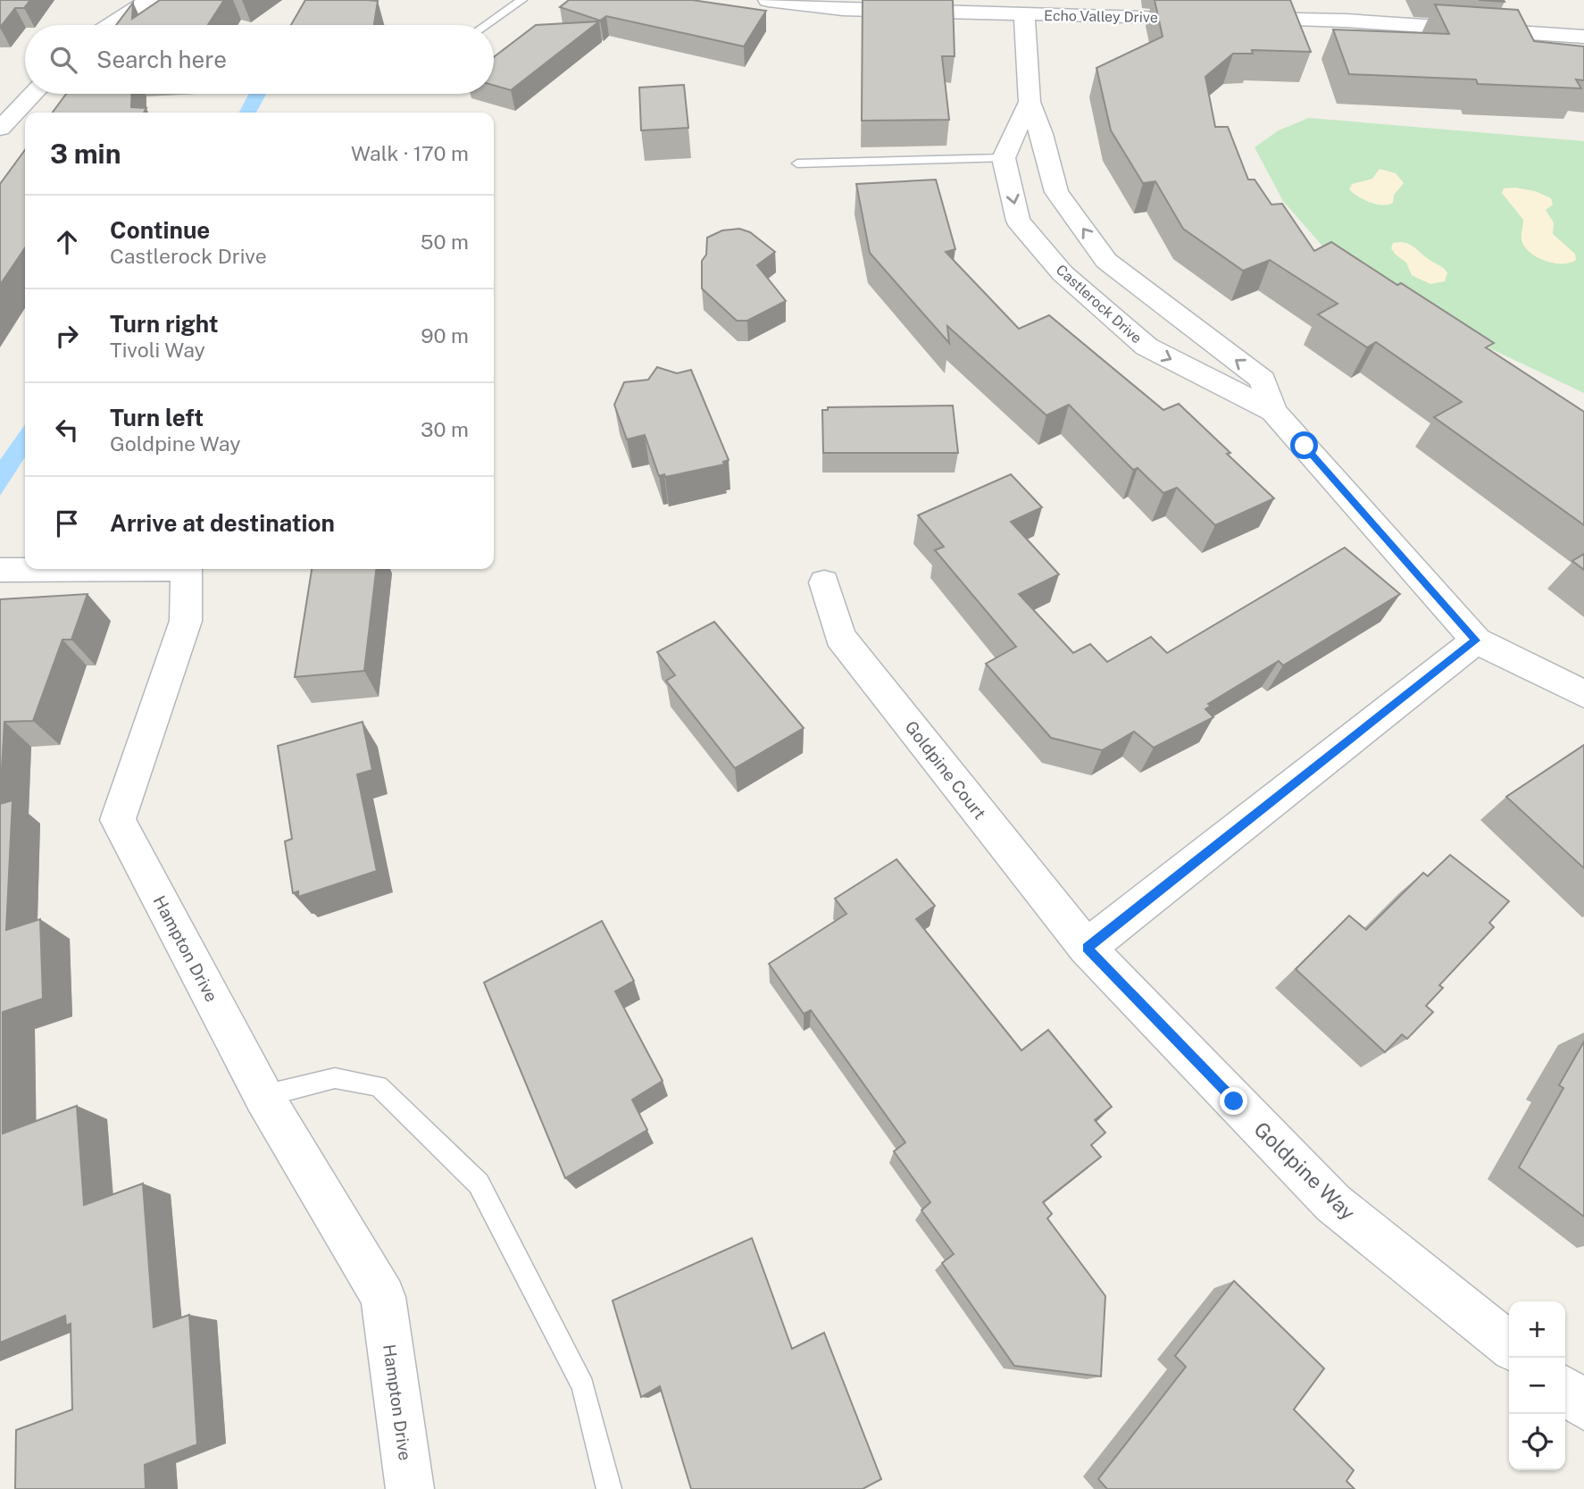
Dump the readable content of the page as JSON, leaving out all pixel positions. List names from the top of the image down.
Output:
{
  "streets": {
    "street": [
      "Echo Valley Drive",
      "Castlerock Drive",
      "Goldpine Court",
      "Hampton Drive",
      "Goldpine Way"
    ]
  },
  "crossings": [
    ["Echo Valley Drive", "Castlerock Drive"],
    ["Goldpine Court", "Goldpine Way"]
  ],
  "page": {
    "search": "Search here",
    "heading": ["3 min", "Walk · 170 m"],
    "list": [
      ["Continue", "Castlerock Drive", "50 m"],
      ["Turn right", "Tivoli Way", "90 m"],
      ["Turn left", "Goldpine Way", "30 m"],
      "Arrive at destination"
    ],
    "map_buttons": ["+", "−"]
  }
}
